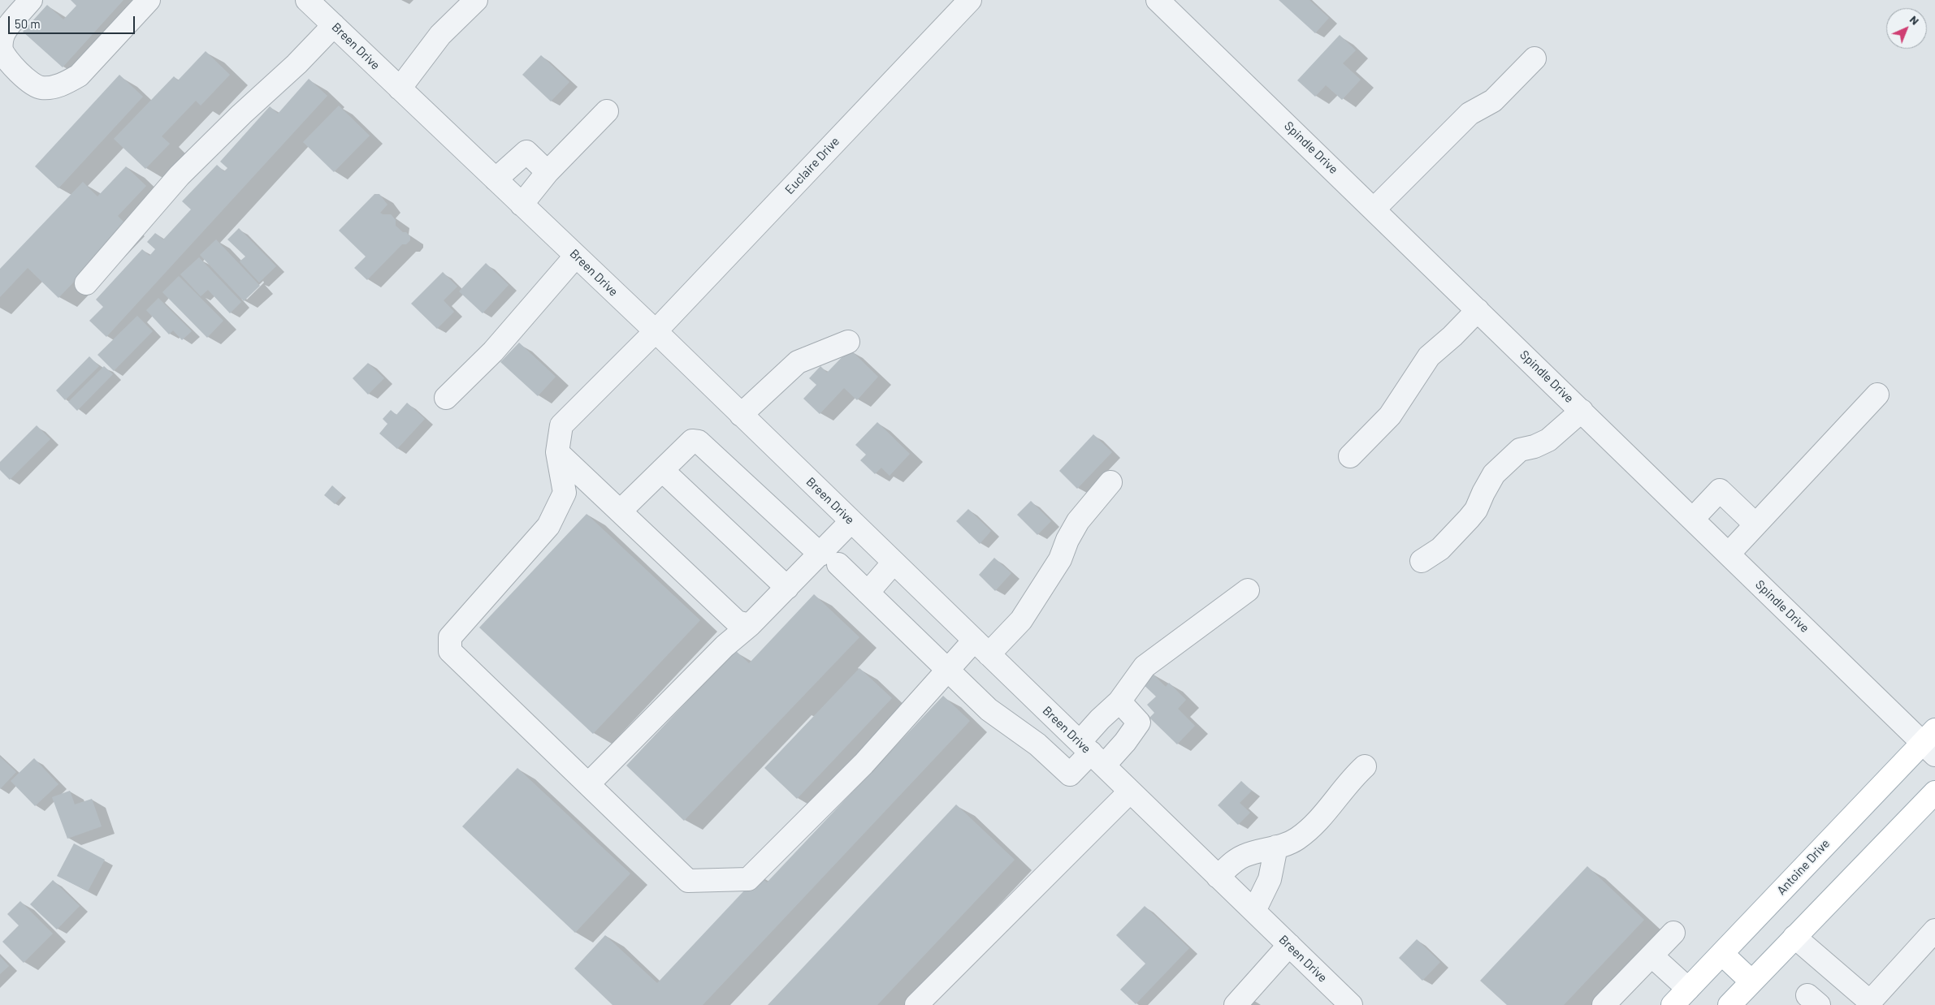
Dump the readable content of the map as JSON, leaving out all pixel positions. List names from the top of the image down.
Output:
{
  "streets": {
    "main road": ["Antoine Drive"],
    "street": ["Breen Drive", "Spindle Drive", "Euclaire Drive"]
  },
  "crossings": [
    ["Breen Drive", "Euclaire Drive"],
    ["Spindle Drive", "Antoine Drive"]
  ],
  "scale_bar": "50 m",
  "north": "top right"
}
